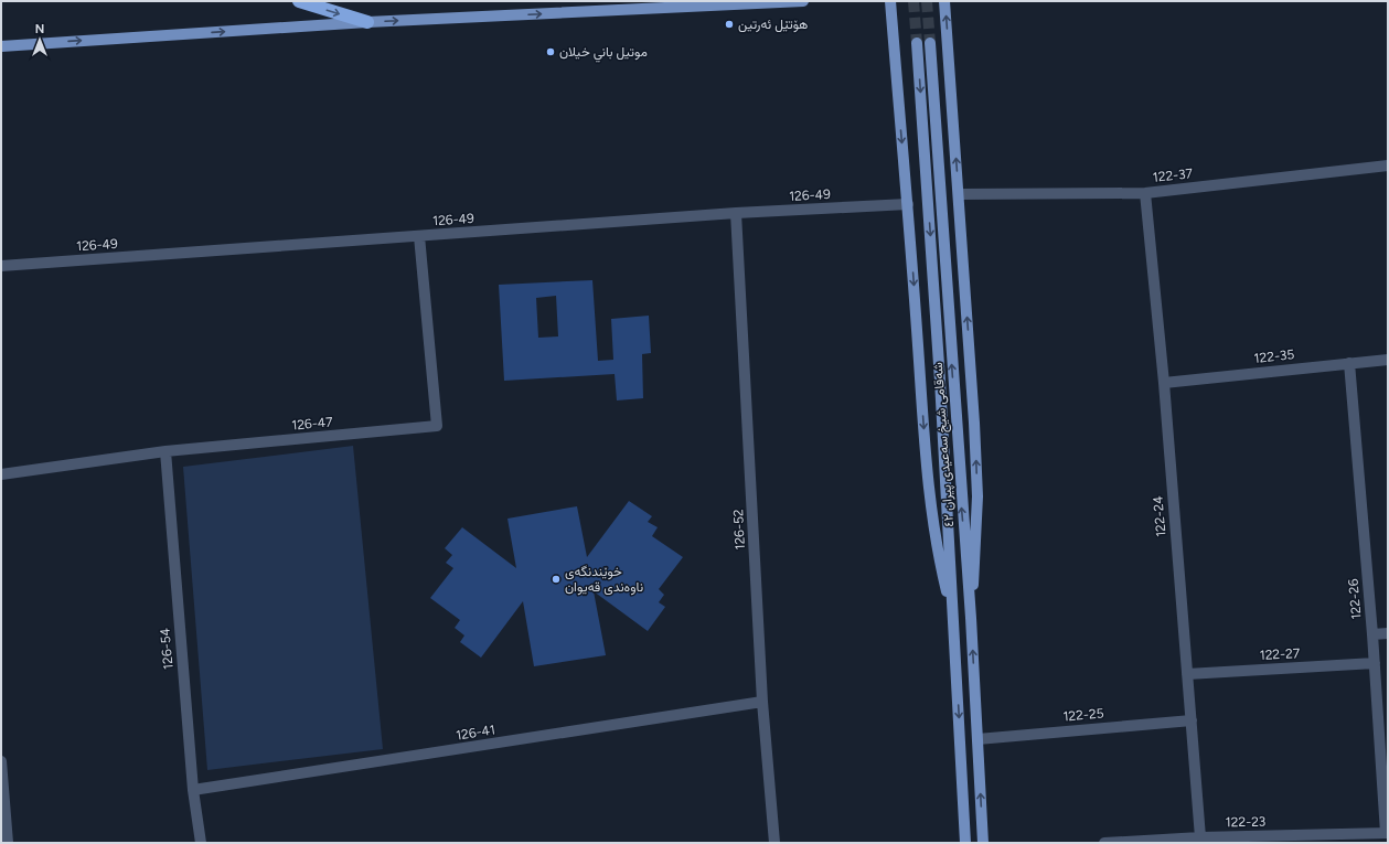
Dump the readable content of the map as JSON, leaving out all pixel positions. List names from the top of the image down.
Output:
{
  "streets": {
    "main road": ["شەقامی شیخ سەعیدی پیران ٤٢"],
    "street": [
      "122-37",
      "126-49",
      "122-35",
      "126-47",
      "122-24",
      "126-52",
      "122-26",
      "126-54",
      "122-27",
      "122-25",
      "126-41",
      "122-23"
    ]
  },
  "crossings": [
    ["122-37", "122-24"],
    ["126-49", "126-47"],
    ["126-49", "126-52"],
    ["122-35", "122-24"],
    ["122-35", "122-26"],
    ["126-47", "126-54"],
    ["شەقامی شیخ سەعیدی پیران ٤٢", "122-25"],
    ["122-24", "122-27"],
    ["122-24", "122-25"],
    ["122-24", "122-23"],
    ["126-52", "126-41"],
    ["122-26", "122-27"],
    ["122-26", "122-23"],
    ["126-54", "126-41"]
  ],
  "places": ["هۆتێل ئەرتین", "موتيل باني خيلان", "خوێندنگەی ناوەندی قەیوان"],
  "north": "top"
}
